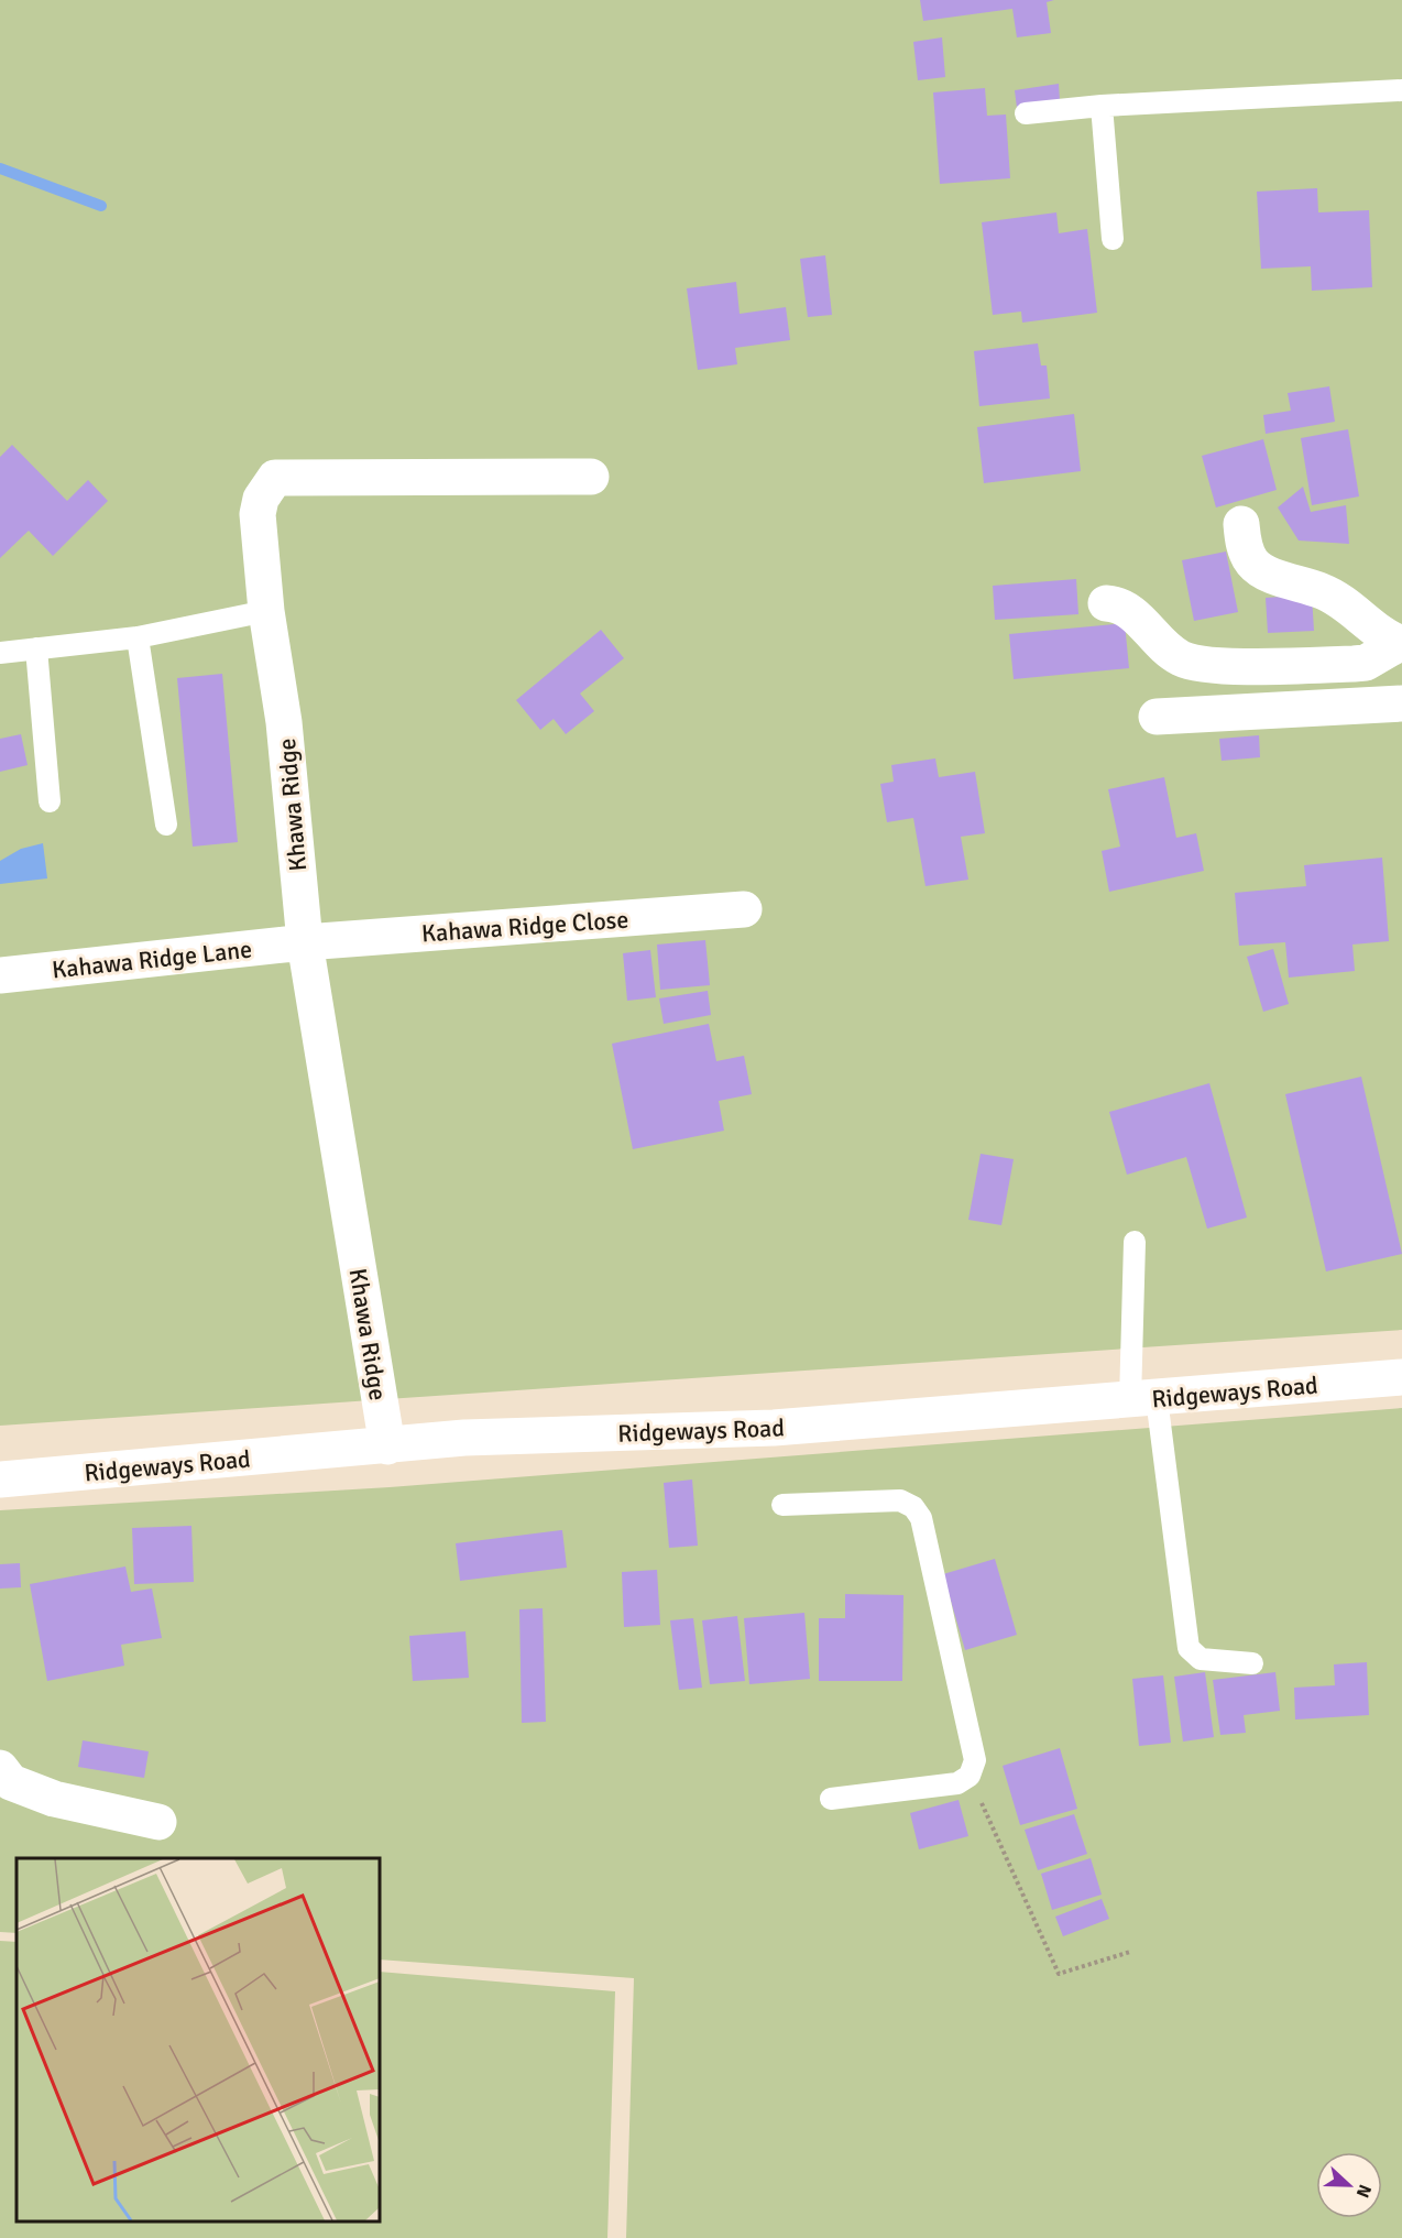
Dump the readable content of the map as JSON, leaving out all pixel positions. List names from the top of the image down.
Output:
{
  "streets": {
    "street": [
      "Khawa Ridge",
      "Kahawa Ridge Close",
      "Kahawa Ridge Lane",
      "Ridgeways Road"
    ]
  },
  "crossings": [
    ["Khawa Ridge", "Kahawa Ridge Close"],
    ["Khawa Ridge", "Kahawa Ridge Lane"],
    ["Khawa Ridge", "Ridgeways Road"],
    ["Kahawa Ridge Close", "Kahawa Ridge Lane"]
  ],
  "north": "right"
}
